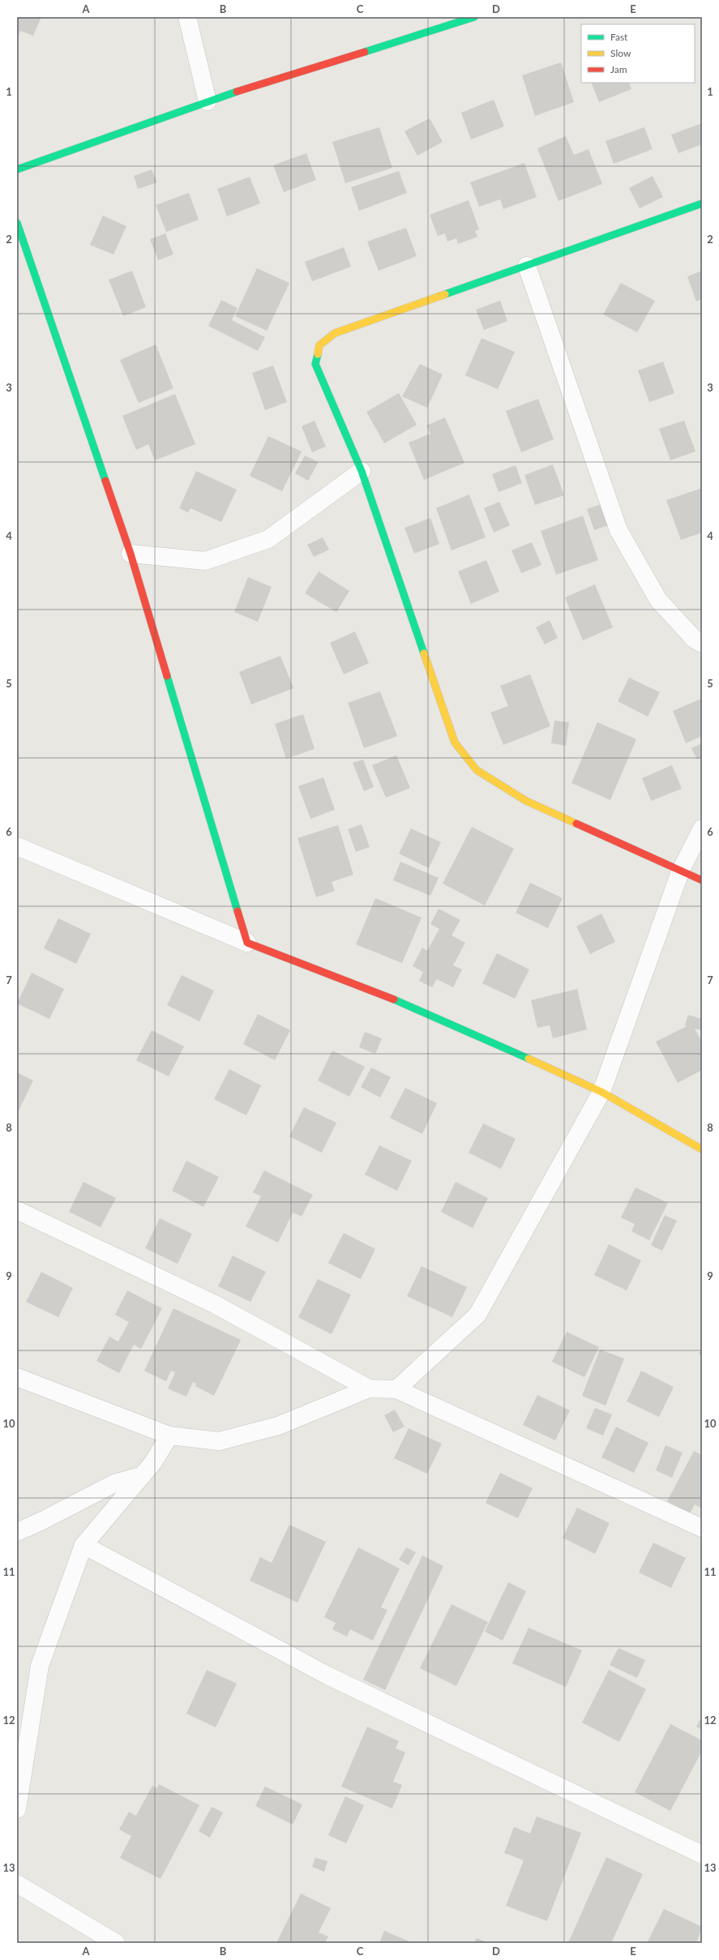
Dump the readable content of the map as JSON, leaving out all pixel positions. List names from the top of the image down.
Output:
{
  "legend": ["Fast", "Slow", "Jam"],
  "grid": {
    "columns": [
      "A",
      "B",
      "C",
      "D",
      "E"
    ],
    "rows": [
      "1",
      "2",
      "3",
      "4",
      "5",
      "6",
      "7",
      "8",
      "9",
      "10",
      "11",
      "12",
      "13"
    ]
  }
}
